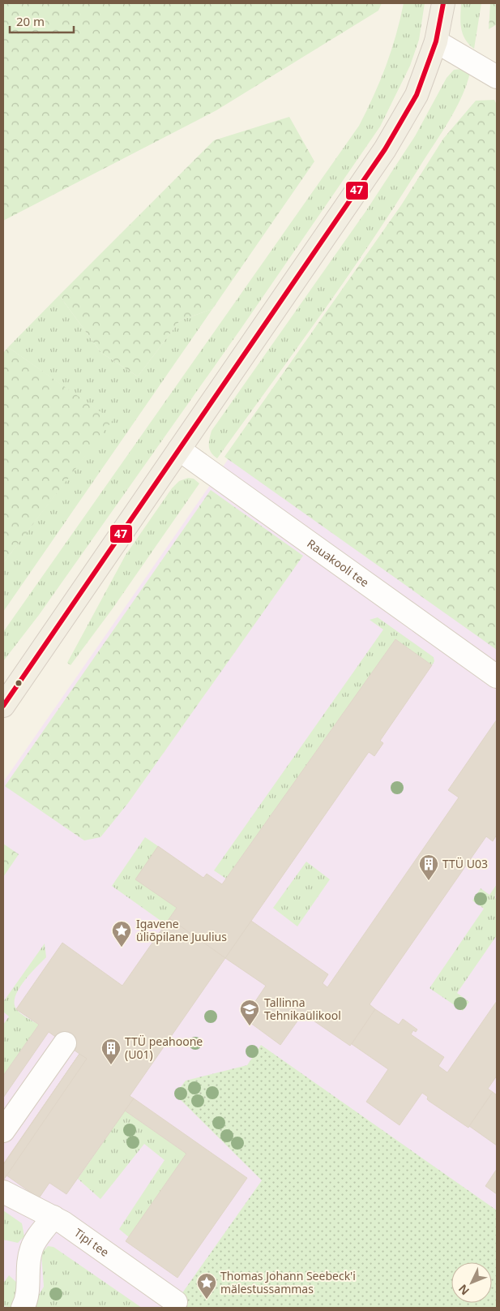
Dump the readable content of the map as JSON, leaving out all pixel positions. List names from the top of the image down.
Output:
{
  "streets": {
    "street": ["Rauakooli tee", "Tipi tee"]
  },
  "places": {
    "building": ["TTÜ U03", "TTÜ peahoone (U01)"],
    "place": ["Igavene üliõpilane Juulius", "Thomas Johann Seebeck'i mälestussammas"],
    "school or university": ["Tallinna Tehnikaülikool"]
  },
  "lines": ["transit line 47"],
  "scale_bar": "20 m",
  "north": "bottom left"
}
